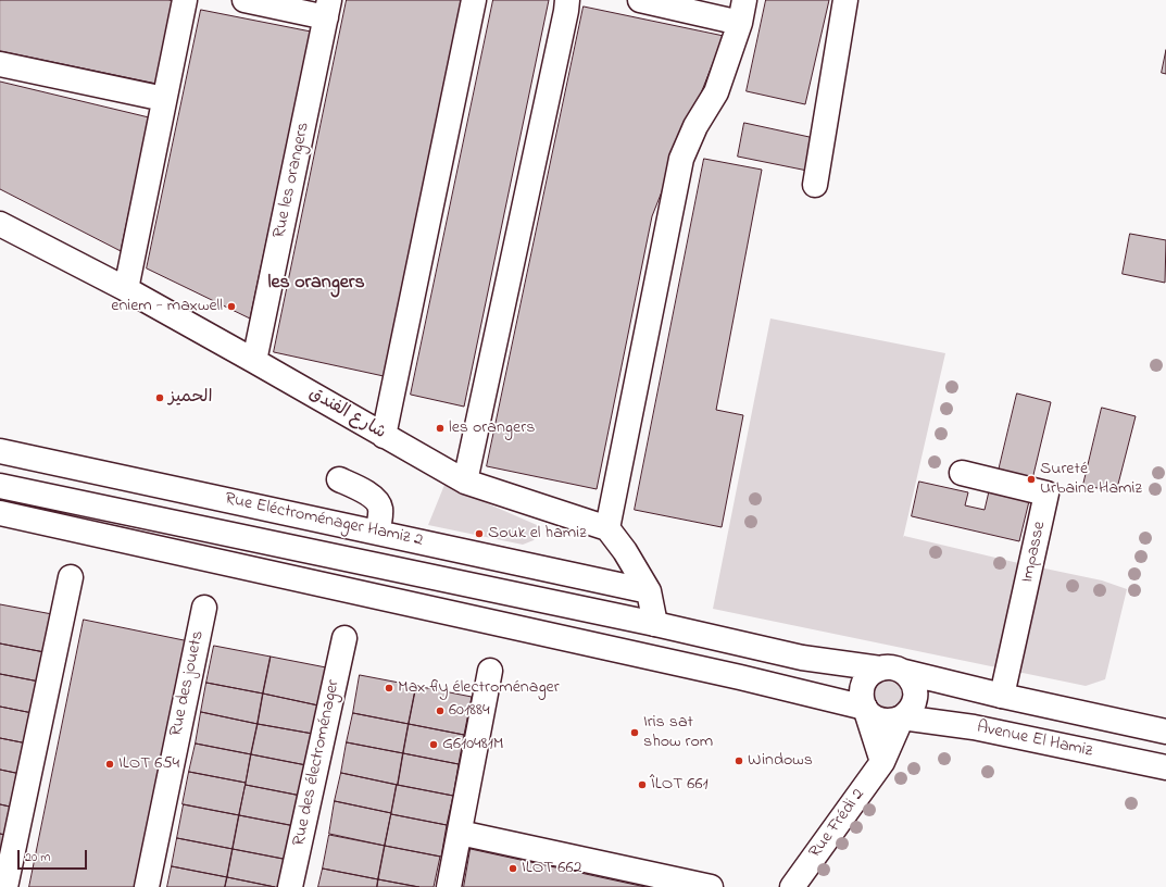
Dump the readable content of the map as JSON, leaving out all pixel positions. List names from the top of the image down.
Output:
{
  "streets": {
    "main road": [
      "Rue les orangers",
      "شارع الفندق",
      "Rue Eléctroménager Hamiz 2",
      "Impasse",
      "Rue des jouets",
      "Avenue El Hamiz",
      "Rue des électroménager",
      "Rue Frédi 2"
    ]
  },
  "crossings": [
    ["Rue les orangers", "شارع الفندق"],
    ["Avenue El Hamiz", "Rue Frédi 2"]
  ],
  "districts": ["les orangers"],
  "places": [
    "eniem - maxwell",
    "الحميز",
    "les orangers",
    "Sureté Urbaine Hamiz",
    "Souk el hamiz",
    "Max fly électroménager",
    "601884",
    "Iris sat show rom",
    "G610481M",
    "Windows",
    "ILOT 654",
    "ÎLOT 661",
    "ILOT 662"
  ],
  "scale_bar": "20 m"
}
